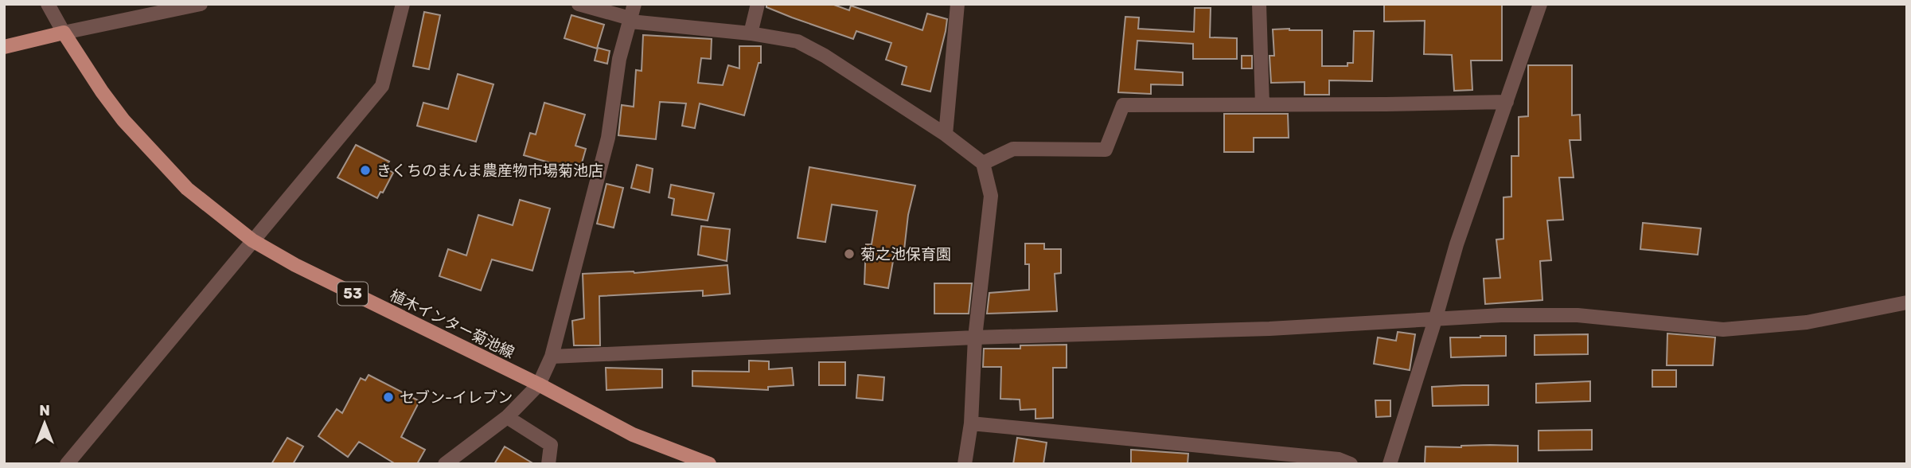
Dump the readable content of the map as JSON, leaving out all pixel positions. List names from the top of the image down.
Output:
{
  "streets": {
    "main road": ["53", "植木インター菊池線"]
  },
  "places": ["きくちのまんま農産物市場菊池店", "菊之池保育園", "セブン-イレブン"],
  "north": "top"
}
